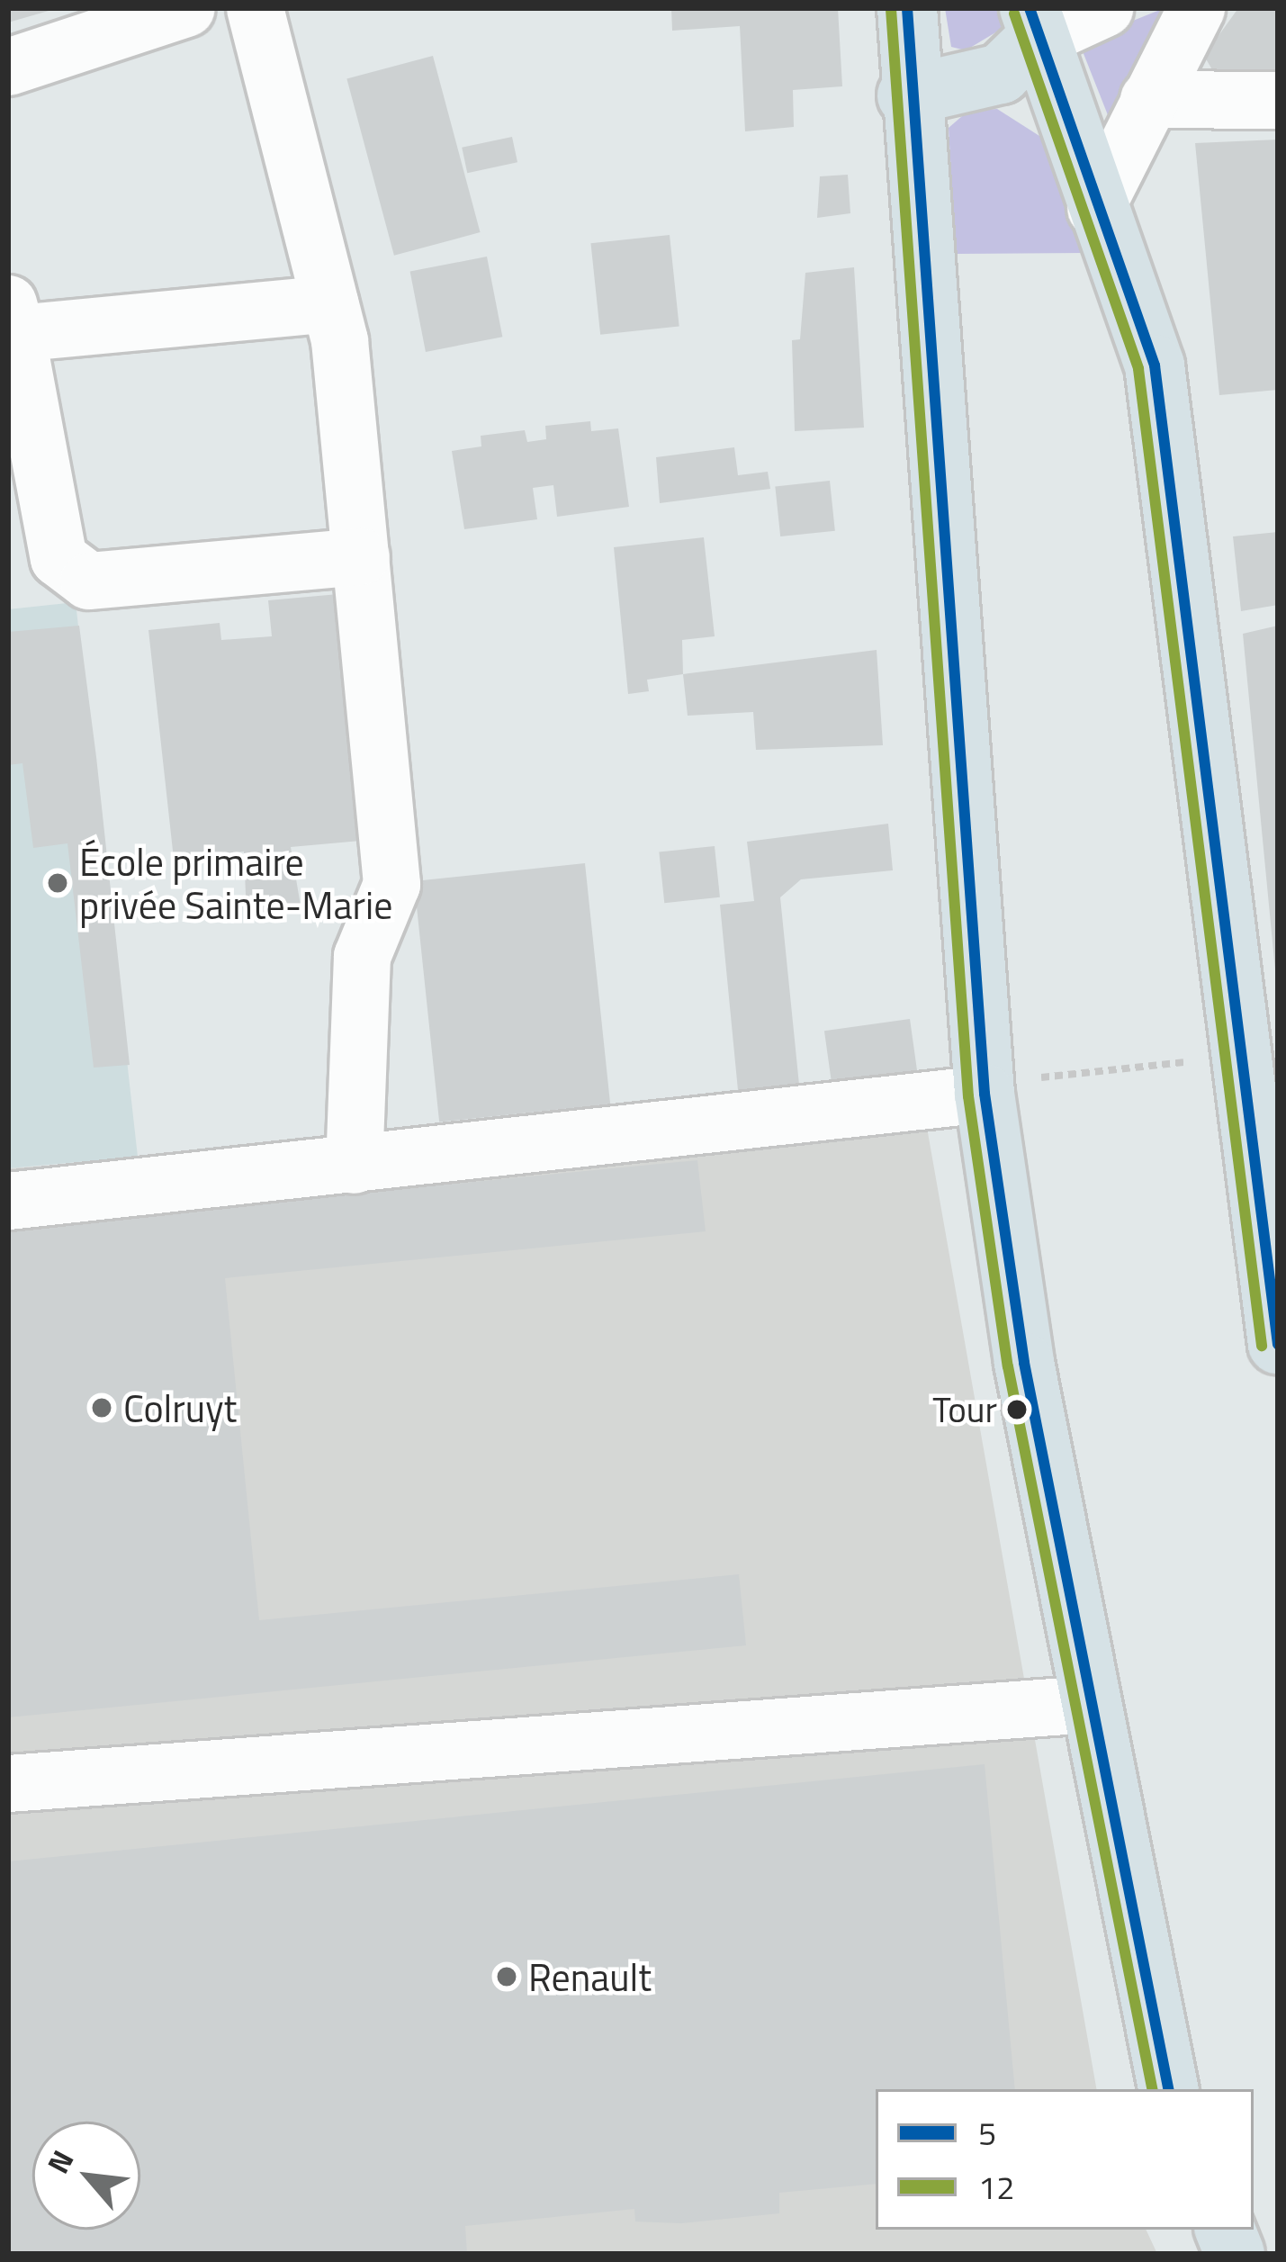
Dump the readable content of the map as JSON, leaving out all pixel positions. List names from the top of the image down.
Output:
{
  "places": [
    "École primaire privée Sainte-Marie",
    "Colruyt",
    "Tour",
    "Renault"
  ],
  "lines": ["transit line 5", "transit line 12"],
  "legend": ["5", "12"],
  "north": "top left"
}
